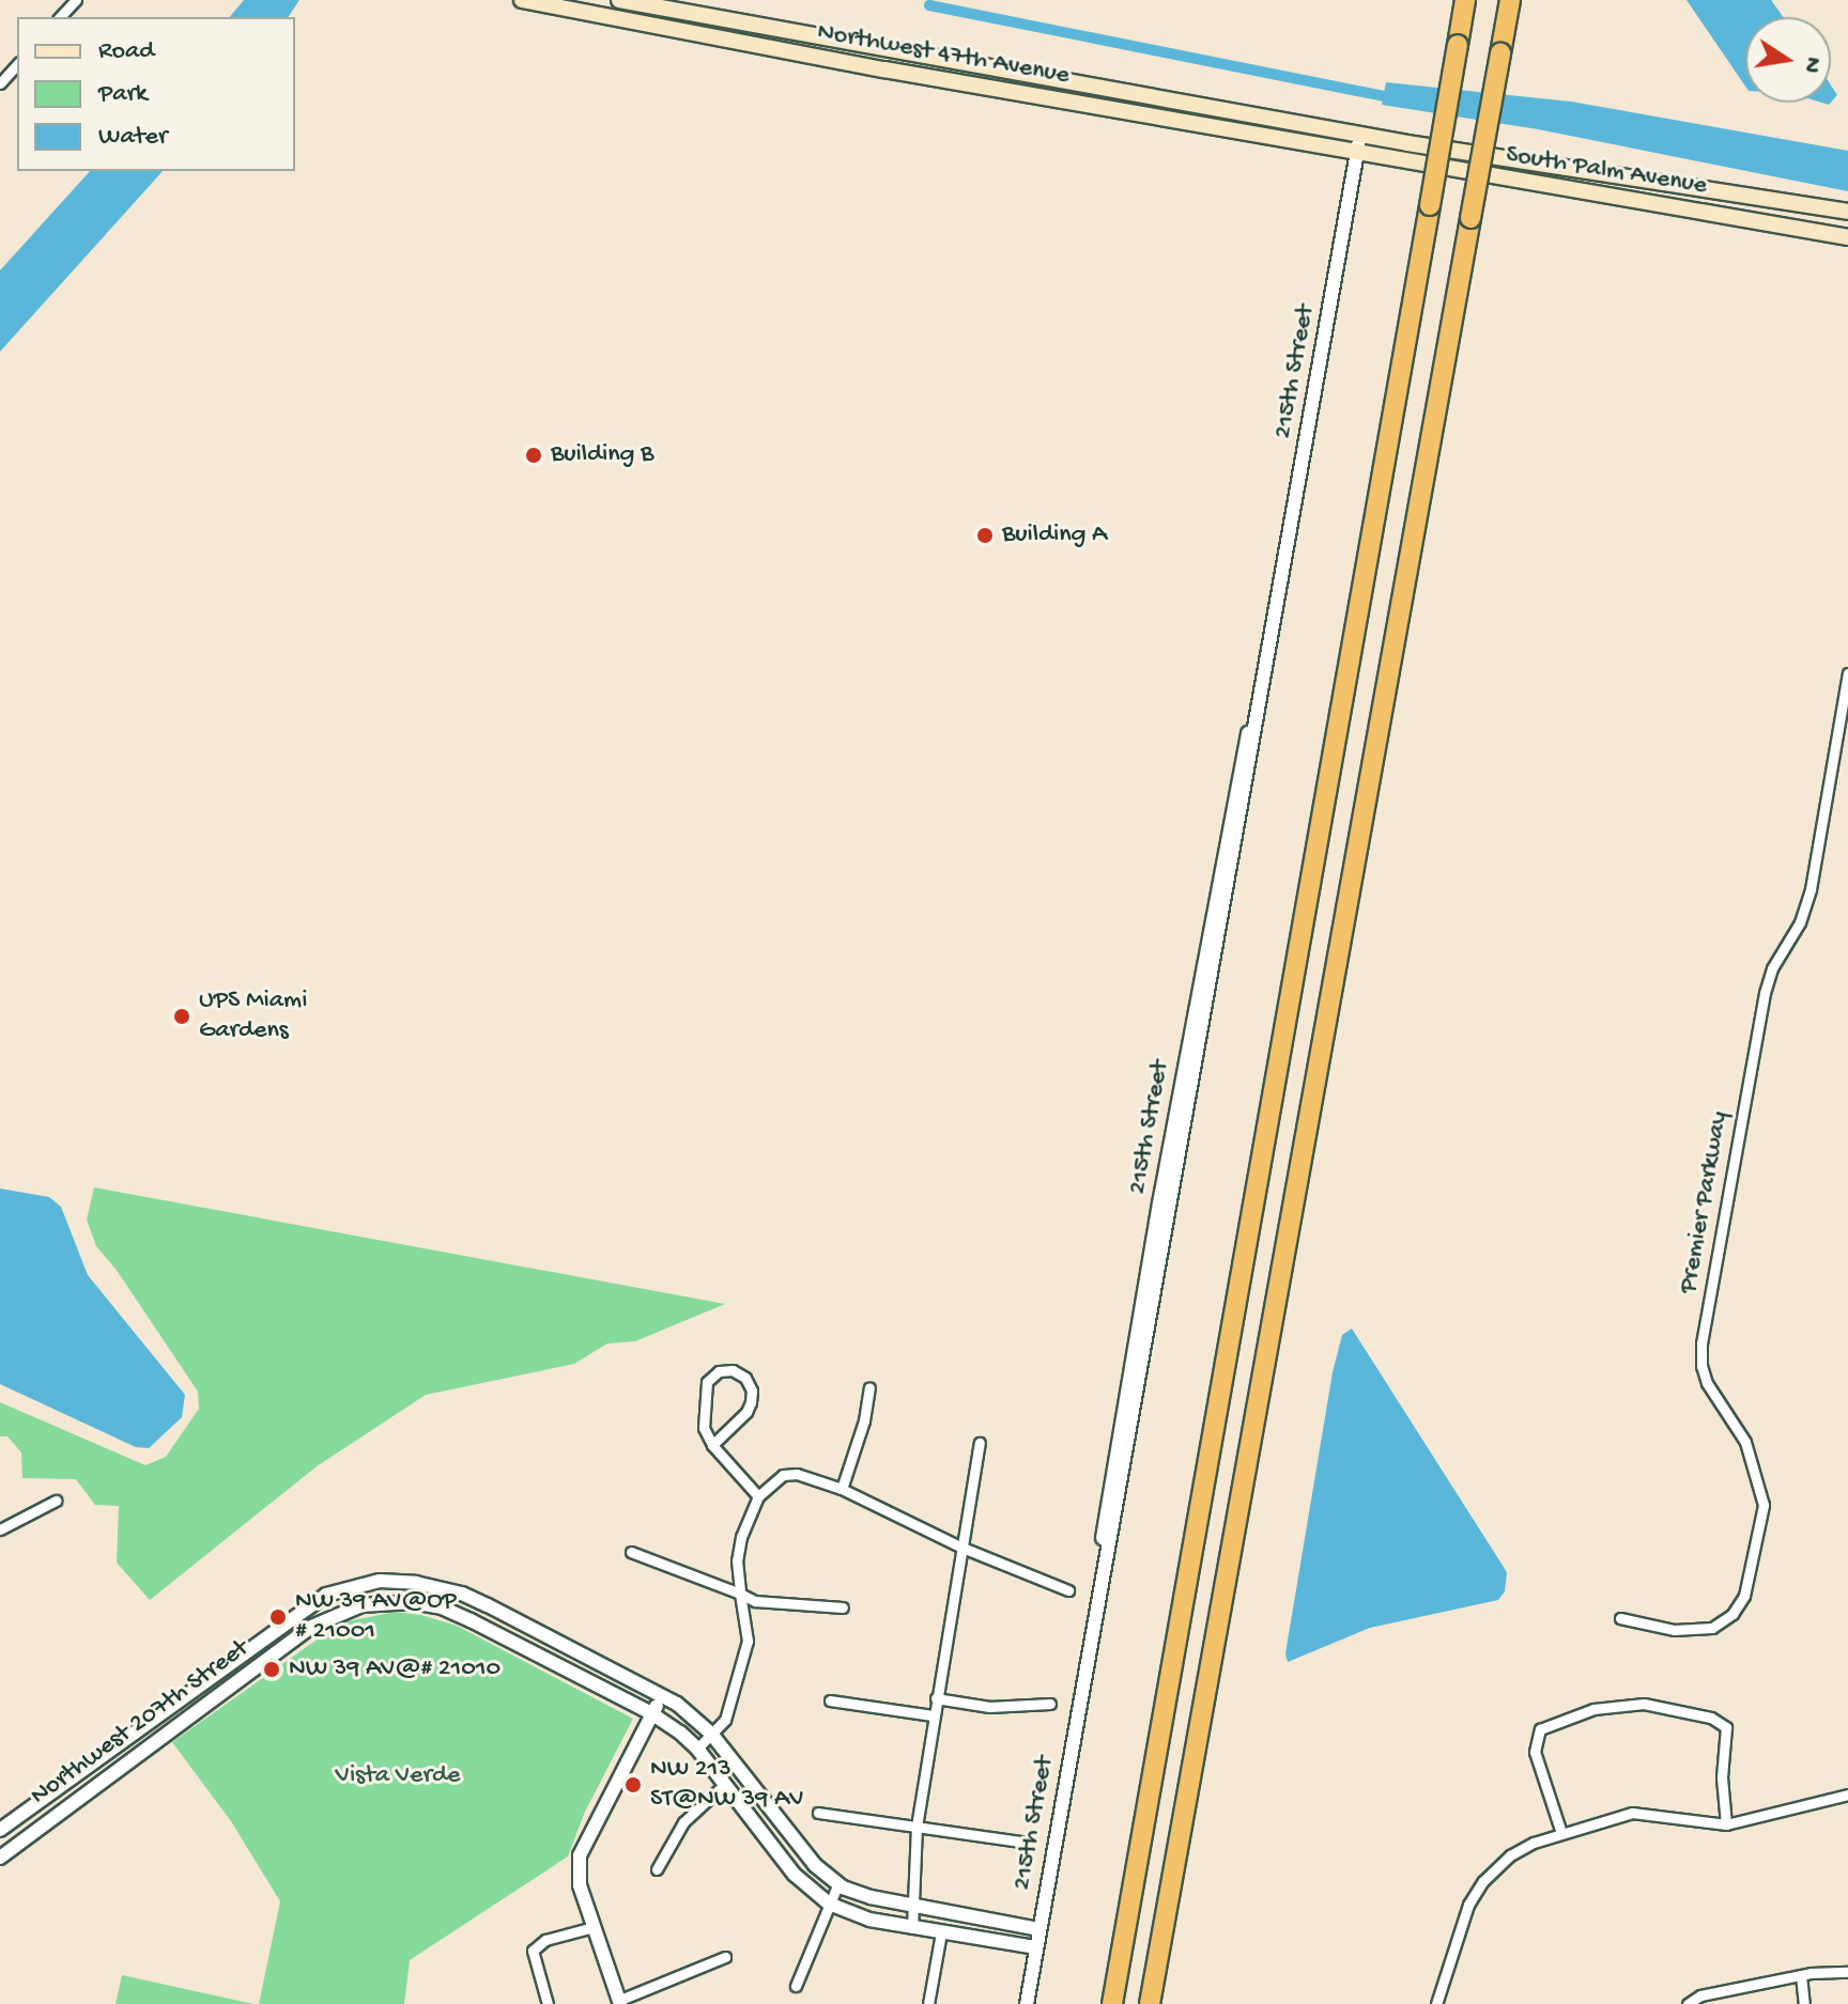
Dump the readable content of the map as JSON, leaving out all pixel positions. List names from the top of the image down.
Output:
{
  "streets": {
    "main road": ["Northwest 47th Avenue", "South Palm Avenue"],
    "street": ["215th Street", "Premier Parkway", "Northwest 207th Street"]
  },
  "crossings": [
    ["Northwest 47th Avenue", "South Palm Avenue"],
    ["Northwest 47th Avenue", "215th Street"],
    ["South Palm Avenue", "215th Street"],
    ["215th Street", "Northwest 207th Street"]
  ],
  "parks": ["Vista Verde"],
  "places": [
    "Building B",
    "Building A",
    "UPS Miami Gardens",
    "NW 39 AV@OP # 21001",
    "NW 39 AV@# 21010",
    "NW 213 ST@NW 39 AV"
  ],
  "legend": ["Road", "Park", "Water"],
  "north": "right"
}
